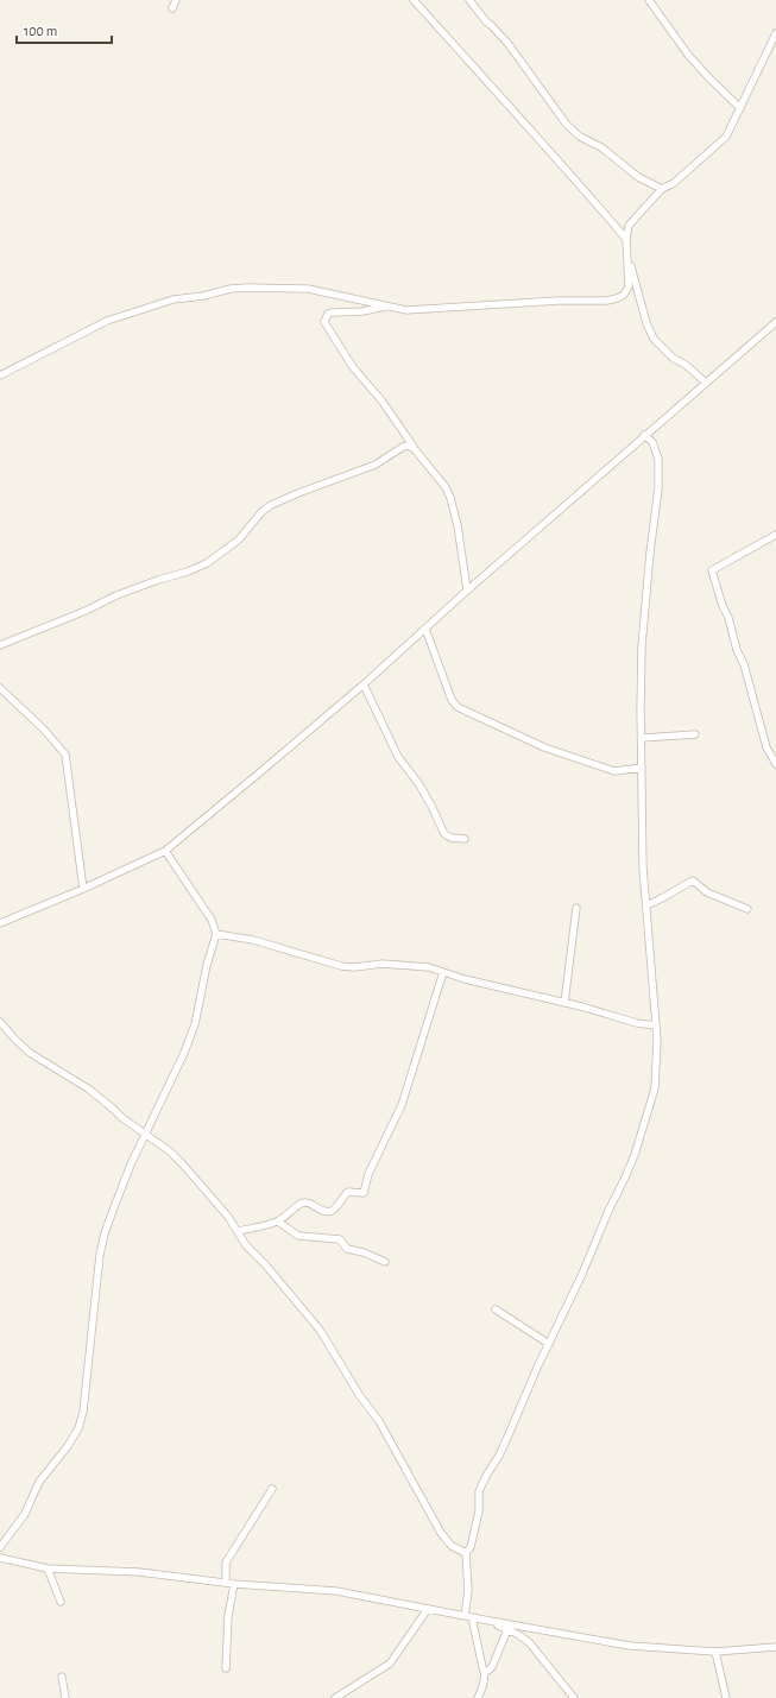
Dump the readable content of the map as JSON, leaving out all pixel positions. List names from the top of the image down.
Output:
{
  "scale_bar": "100 m"
}
